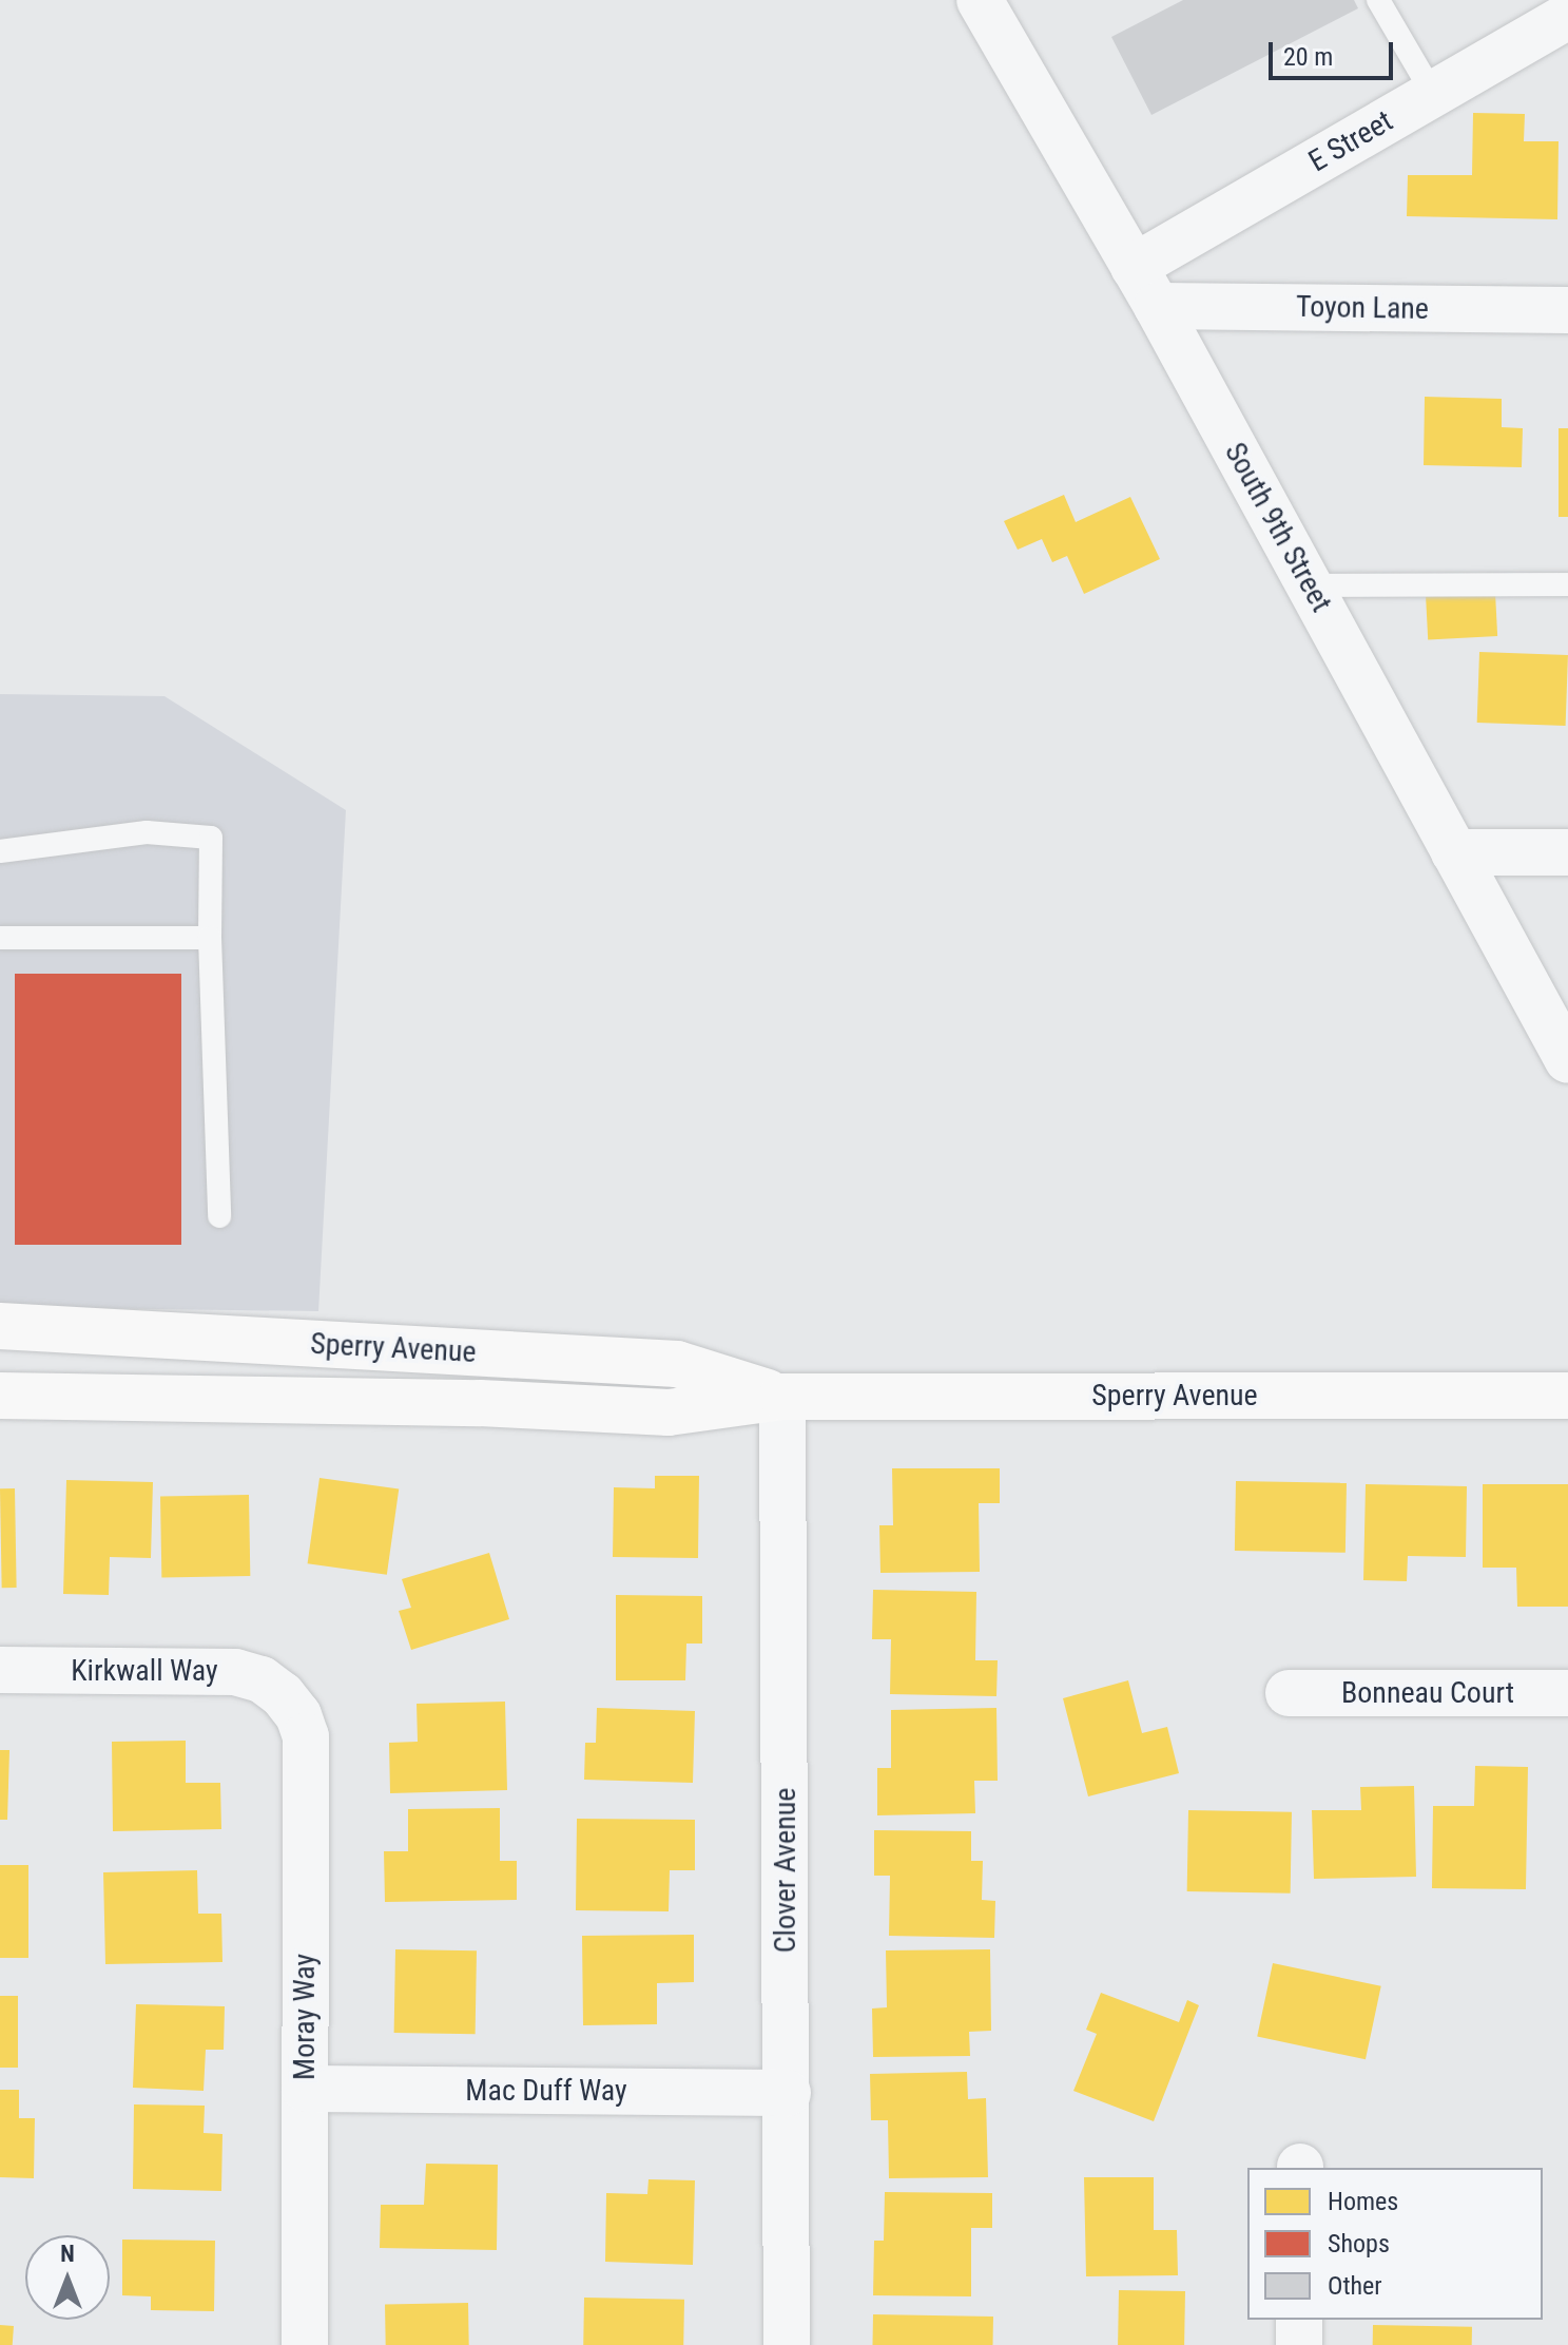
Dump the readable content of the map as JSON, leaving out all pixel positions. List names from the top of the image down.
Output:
{
  "streets": {
    "main road": ["Sperry Avenue"],
    "street": [
      "E Street",
      "Toyon Lane",
      "South 9th Street",
      "Kirkwall Way",
      "Bonneau Court",
      "Clover Avenue",
      "Moray Way",
      "Mac Duff Way"
    ]
  },
  "crossings": [
    ["E Street", "South 9th Street"],
    ["Toyon Lane", "South 9th Street"],
    ["Sperry Avenue", "Clover Avenue"],
    ["Kirkwall Way", "Moray Way"],
    ["Clover Avenue", "Mac Duff Way"],
    ["Moray Way", "Mac Duff Way"]
  ],
  "legend": ["Homes", "Shops", "Other"],
  "scale_bar": "20 m",
  "north": "top"
}
